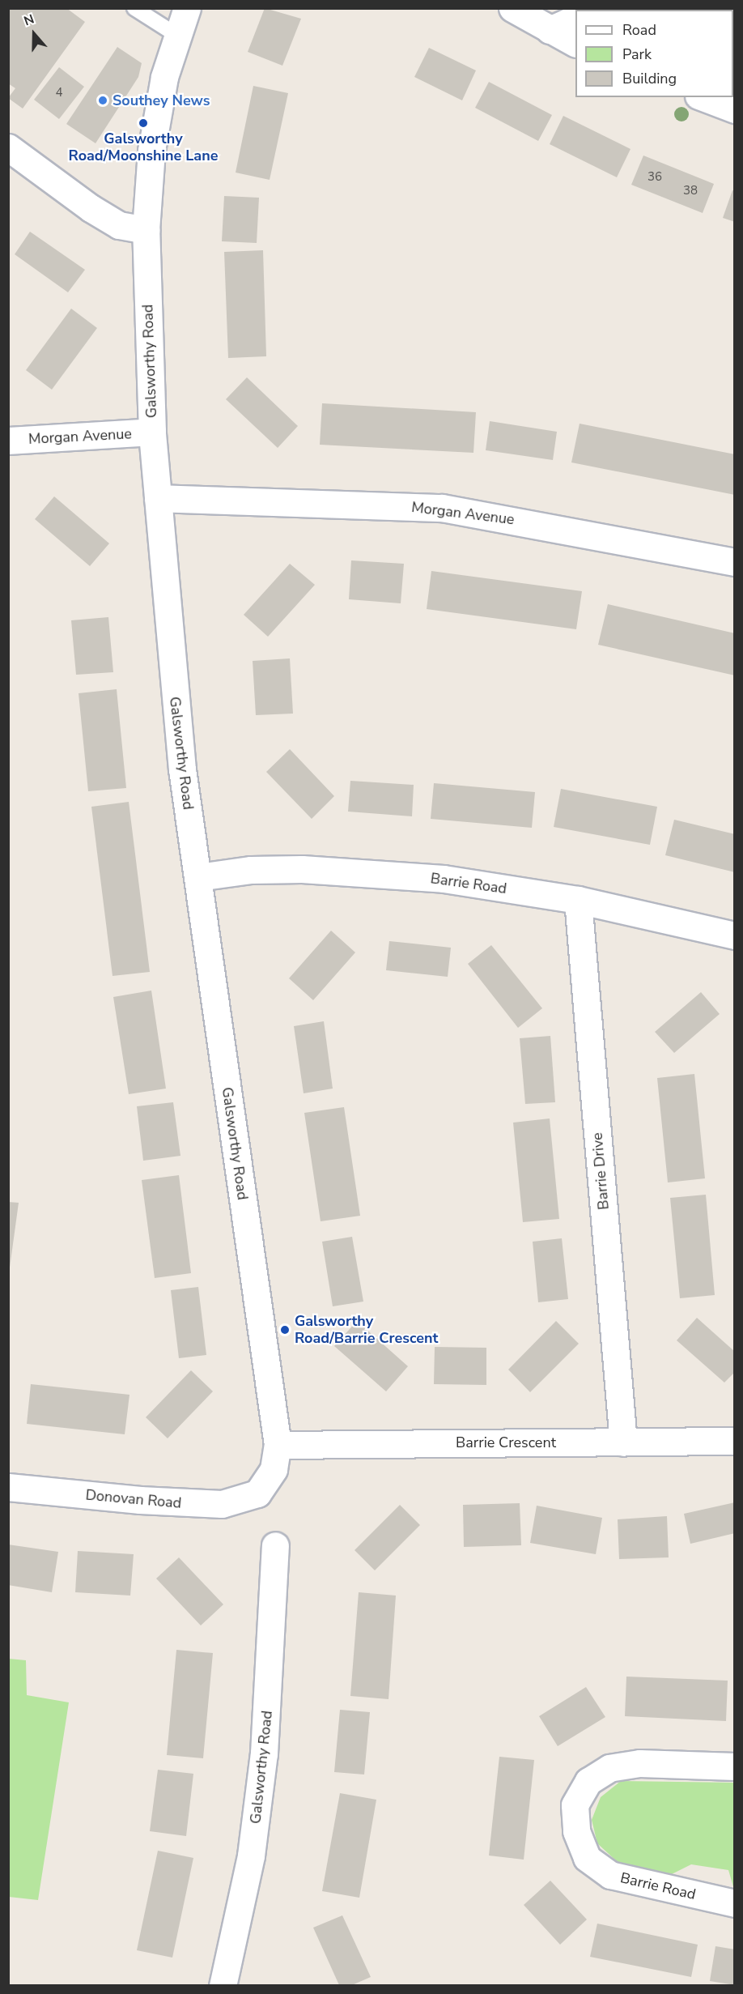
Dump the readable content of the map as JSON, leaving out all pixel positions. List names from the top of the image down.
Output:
{
  "streets": {
    "street": [
      "Galsworthy Road",
      "Morgan Avenue",
      "Barrie Road",
      "Barrie Drive",
      "Barrie Crescent",
      "Donovan Road"
    ]
  },
  "crossings": [
    ["Galsworthy Road", "Morgan Avenue"],
    ["Galsworthy Road", "Barrie Road"],
    ["Galsworthy Road", "Barrie Crescent"],
    ["Galsworthy Road", "Donovan Road"],
    ["Barrie Road", "Barrie Drive"],
    ["Barrie Drive", "Barrie Crescent"]
  ],
  "places": ["Southey News", "Galsworthy Road/Moonshine Lane", "Galsworthy Road/Barrie Crescent"],
  "house_numbers": ["4", "36", "38"],
  "legend": ["Road", "Park", "Building"],
  "north": "top"
}
